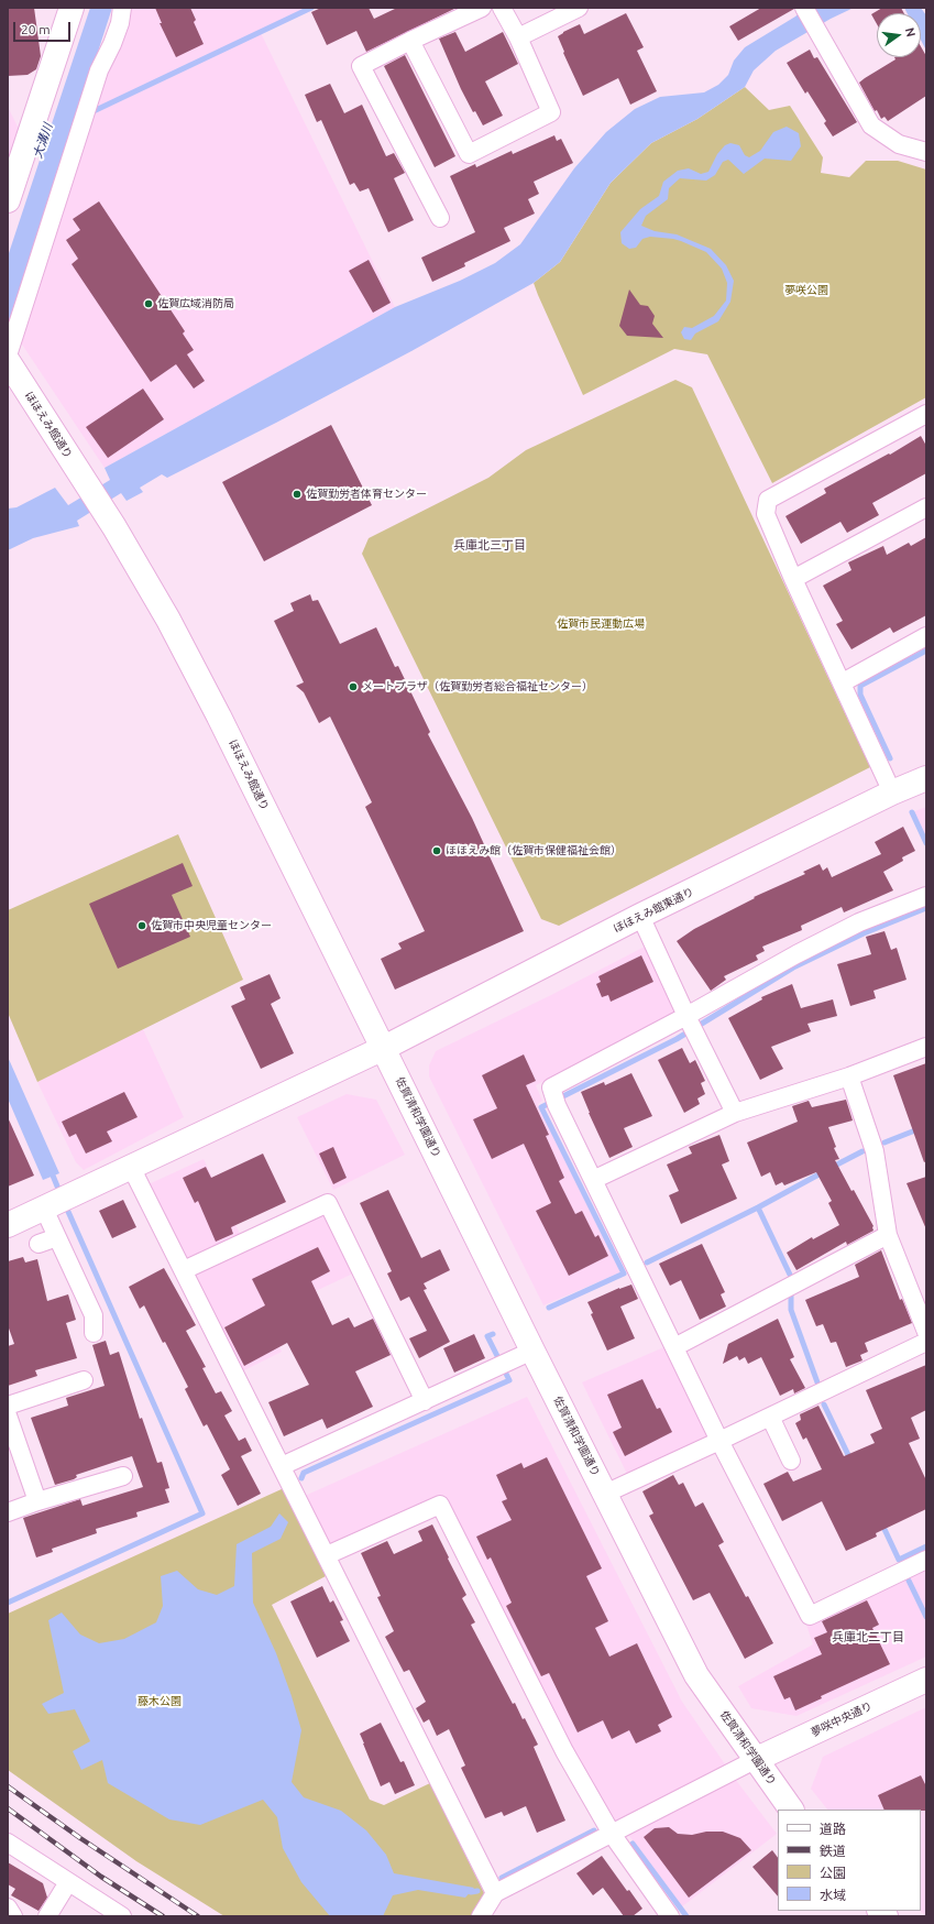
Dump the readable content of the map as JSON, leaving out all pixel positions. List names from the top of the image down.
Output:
{
  "streets": {
    "street": [
      "ほほえみ館通り",
      "ほほえみ館東通り",
      "佐賀清和学園通り",
      "夢咲中央通り"
    ]
  },
  "crossings": [
    ["ほほえみ館通り", "ほほえみ館東通り"],
    ["ほほえみ館通り", "佐賀清和学園通り"],
    ["ほほえみ館東通り", "佐賀清和学園通り"],
    ["佐賀清和学園通り", "夢咲中央通り"]
  ],
  "districts": ["兵庫北三丁目", "兵庫北二丁目"],
  "water": ["大溝川"],
  "parks": ["夢咲公園", "佐賀市民運動広場", "藤木公園"],
  "places": [
    "佐賀広域消防局",
    "佐賀勤労者体育センター",
    "メートプラザ（佐賀勤労者総合福祉センター）",
    "ほほえみ館（佐賀市保健福祉会館）",
    "佐賀市中央児童センター"
  ],
  "legend": [
    "道路",
    "鉄道",
    "公園",
    "水域"
  ],
  "scale_bar": "20 m",
  "north": "right"
}
